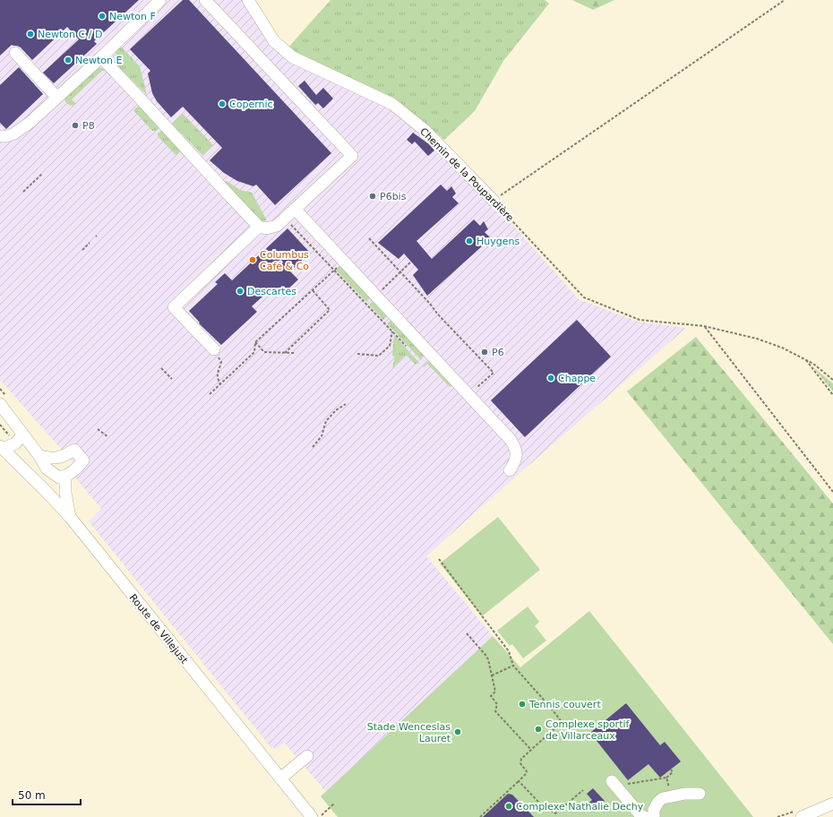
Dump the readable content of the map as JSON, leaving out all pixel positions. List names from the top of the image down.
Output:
{
  "streets": {
    "street": ["Chemin de la Poupardière", "Route de Villejust"]
  },
  "places": [
    "Newton F",
    "Newton C / D",
    "Newton E",
    "Copernic",
    "P8",
    "P6bis",
    "Huygens",
    "Columbus Café & Co",
    "Descartes",
    "P6",
    "Chappe",
    "Tennis couvert",
    "Complexe sportif de Villarceaux",
    "Stade Wenceslas Lauret",
    "Complexe Nathalie Dechy"
  ],
  "scale_bar": "50 m"
}
